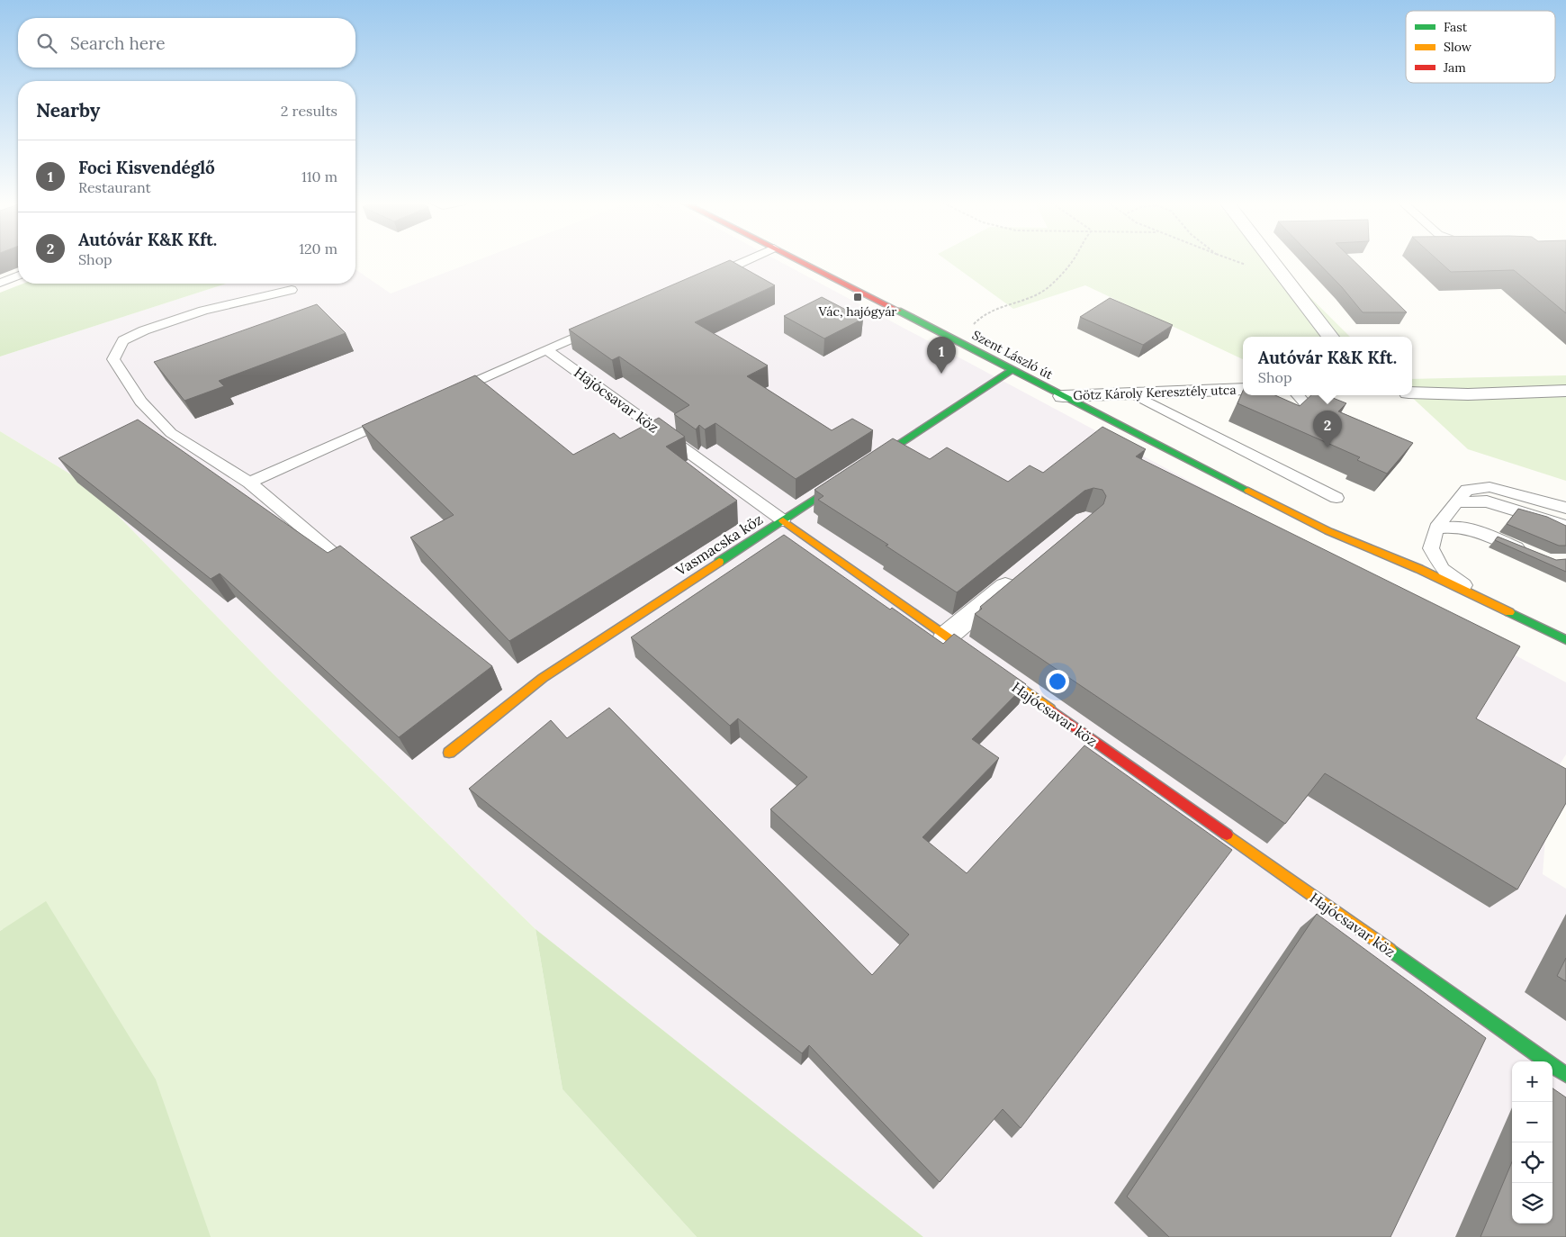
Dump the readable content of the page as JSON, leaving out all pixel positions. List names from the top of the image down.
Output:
{
  "streets": {
    "street": [
      "Szent László út",
      "Götz Károly Keresztély utca",
      "Hajócsavar köz",
      "Vasmacska köz"
    ]
  },
  "crossings": [
    ["Szent László út", "Götz Károly Keresztély utca"],
    ["Hajócsavar köz", "Vasmacska köz"]
  ],
  "places": {
    "transit": ["Vác, hajógyár"]
  },
  "legend": ["Fast", "Slow", "Jam"],
  "page": {
    "search": "Search here",
    "heading": ["Nearby", "2 results"],
    "list": [
      {
        "mark": "1",
        "name": "Foci Kisvendéglő",
        "note": "Restaurant",
        "value": "110 m"
      },
      {
        "mark": "2",
        "name": "Autóvár K&K Kft.",
        "note": "Shop",
        "value": "120 m"
      }
    ],
    "pins": ["1", "2"],
    "popup": ["Autóvár K&K Kft.", "Shop"],
    "map_buttons": ["+", "−"]
  }
}
